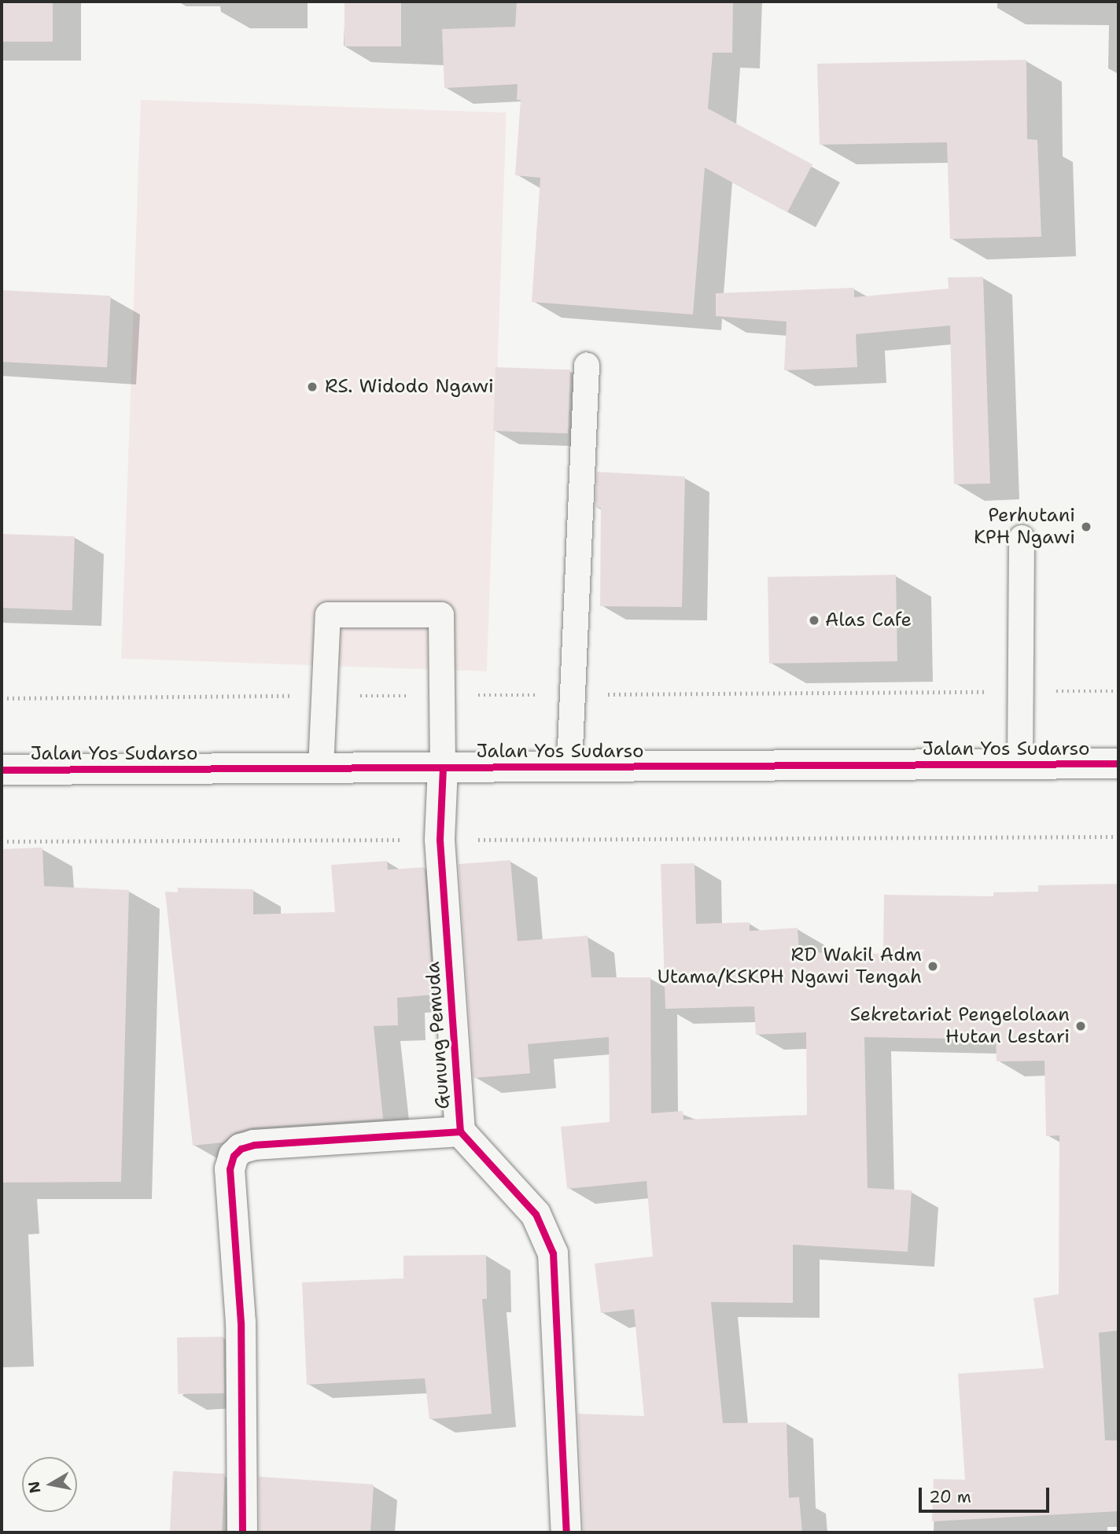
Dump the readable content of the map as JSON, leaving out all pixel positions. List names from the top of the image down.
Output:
{
  "streets": {
    "street": ["Jalan Yos Sudarso", "Gunung Pemuda"]
  },
  "crossings": [
    ["Jalan Yos Sudarso", "Gunung Pemuda"]
  ],
  "places": [
    "RS. Widodo Ngawi",
    "Perhutani KPH Ngawi",
    "Alas Cafe",
    "RD Wakil Adm Utama/KSKPH Ngawi Tengah",
    "Sekretariat Pengelolaan Hutan Lestari"
  ],
  "scale_bar": "20 m",
  "north": "left"
}
